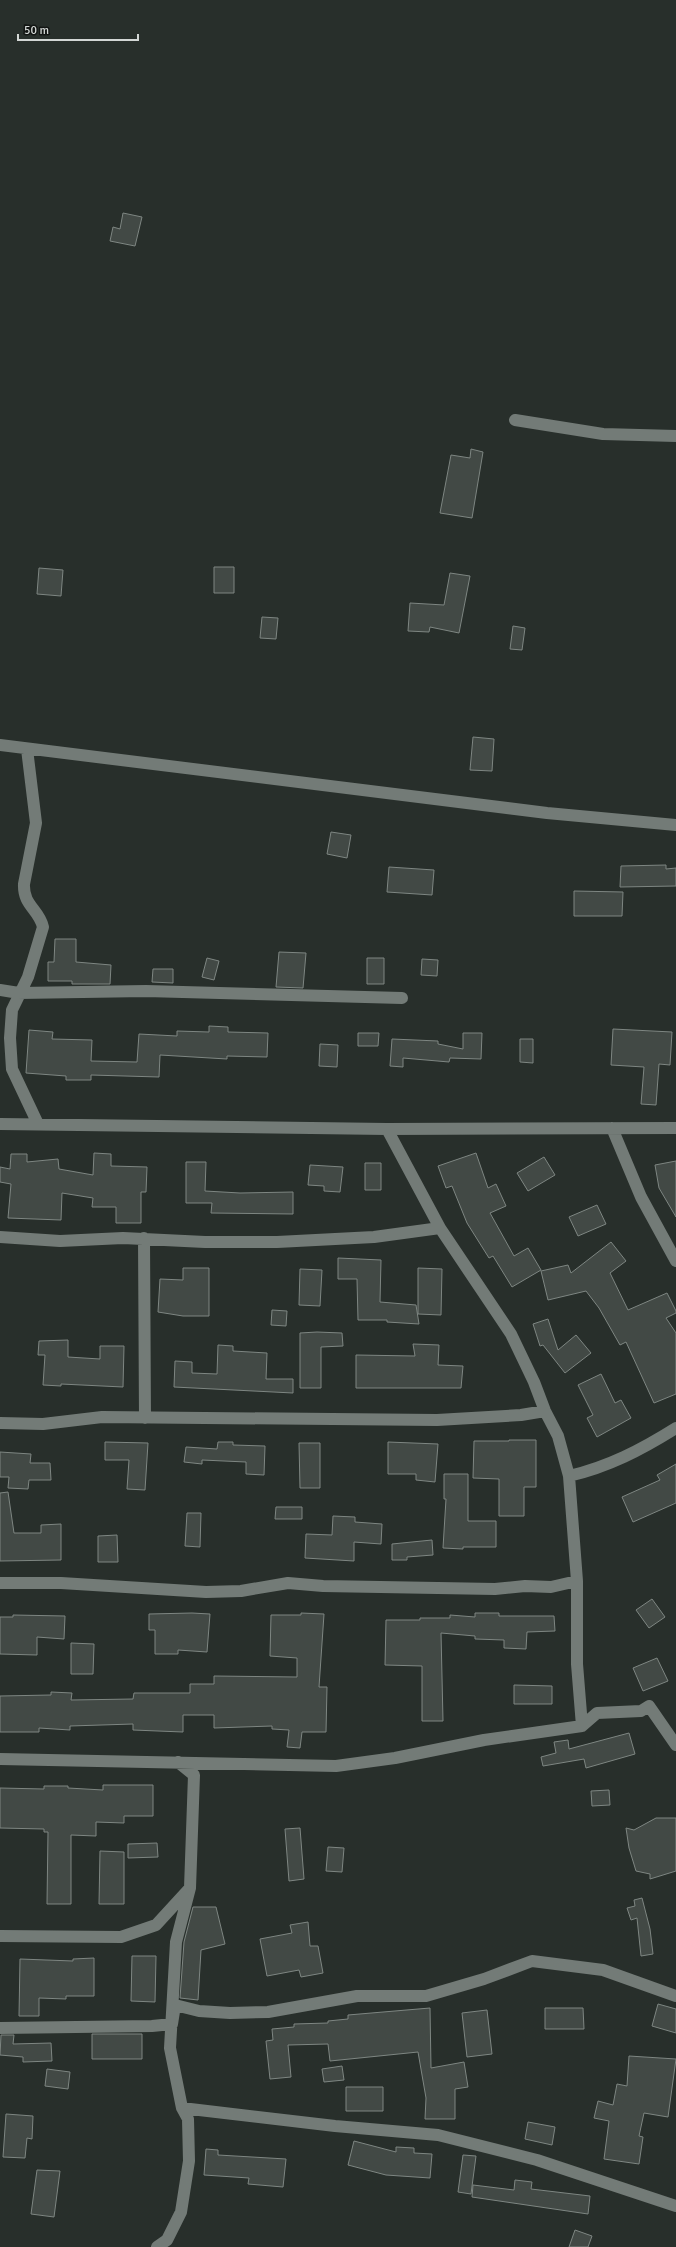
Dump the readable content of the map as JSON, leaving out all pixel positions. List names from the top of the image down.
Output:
{
  "scale_bar": "50 m"
}
